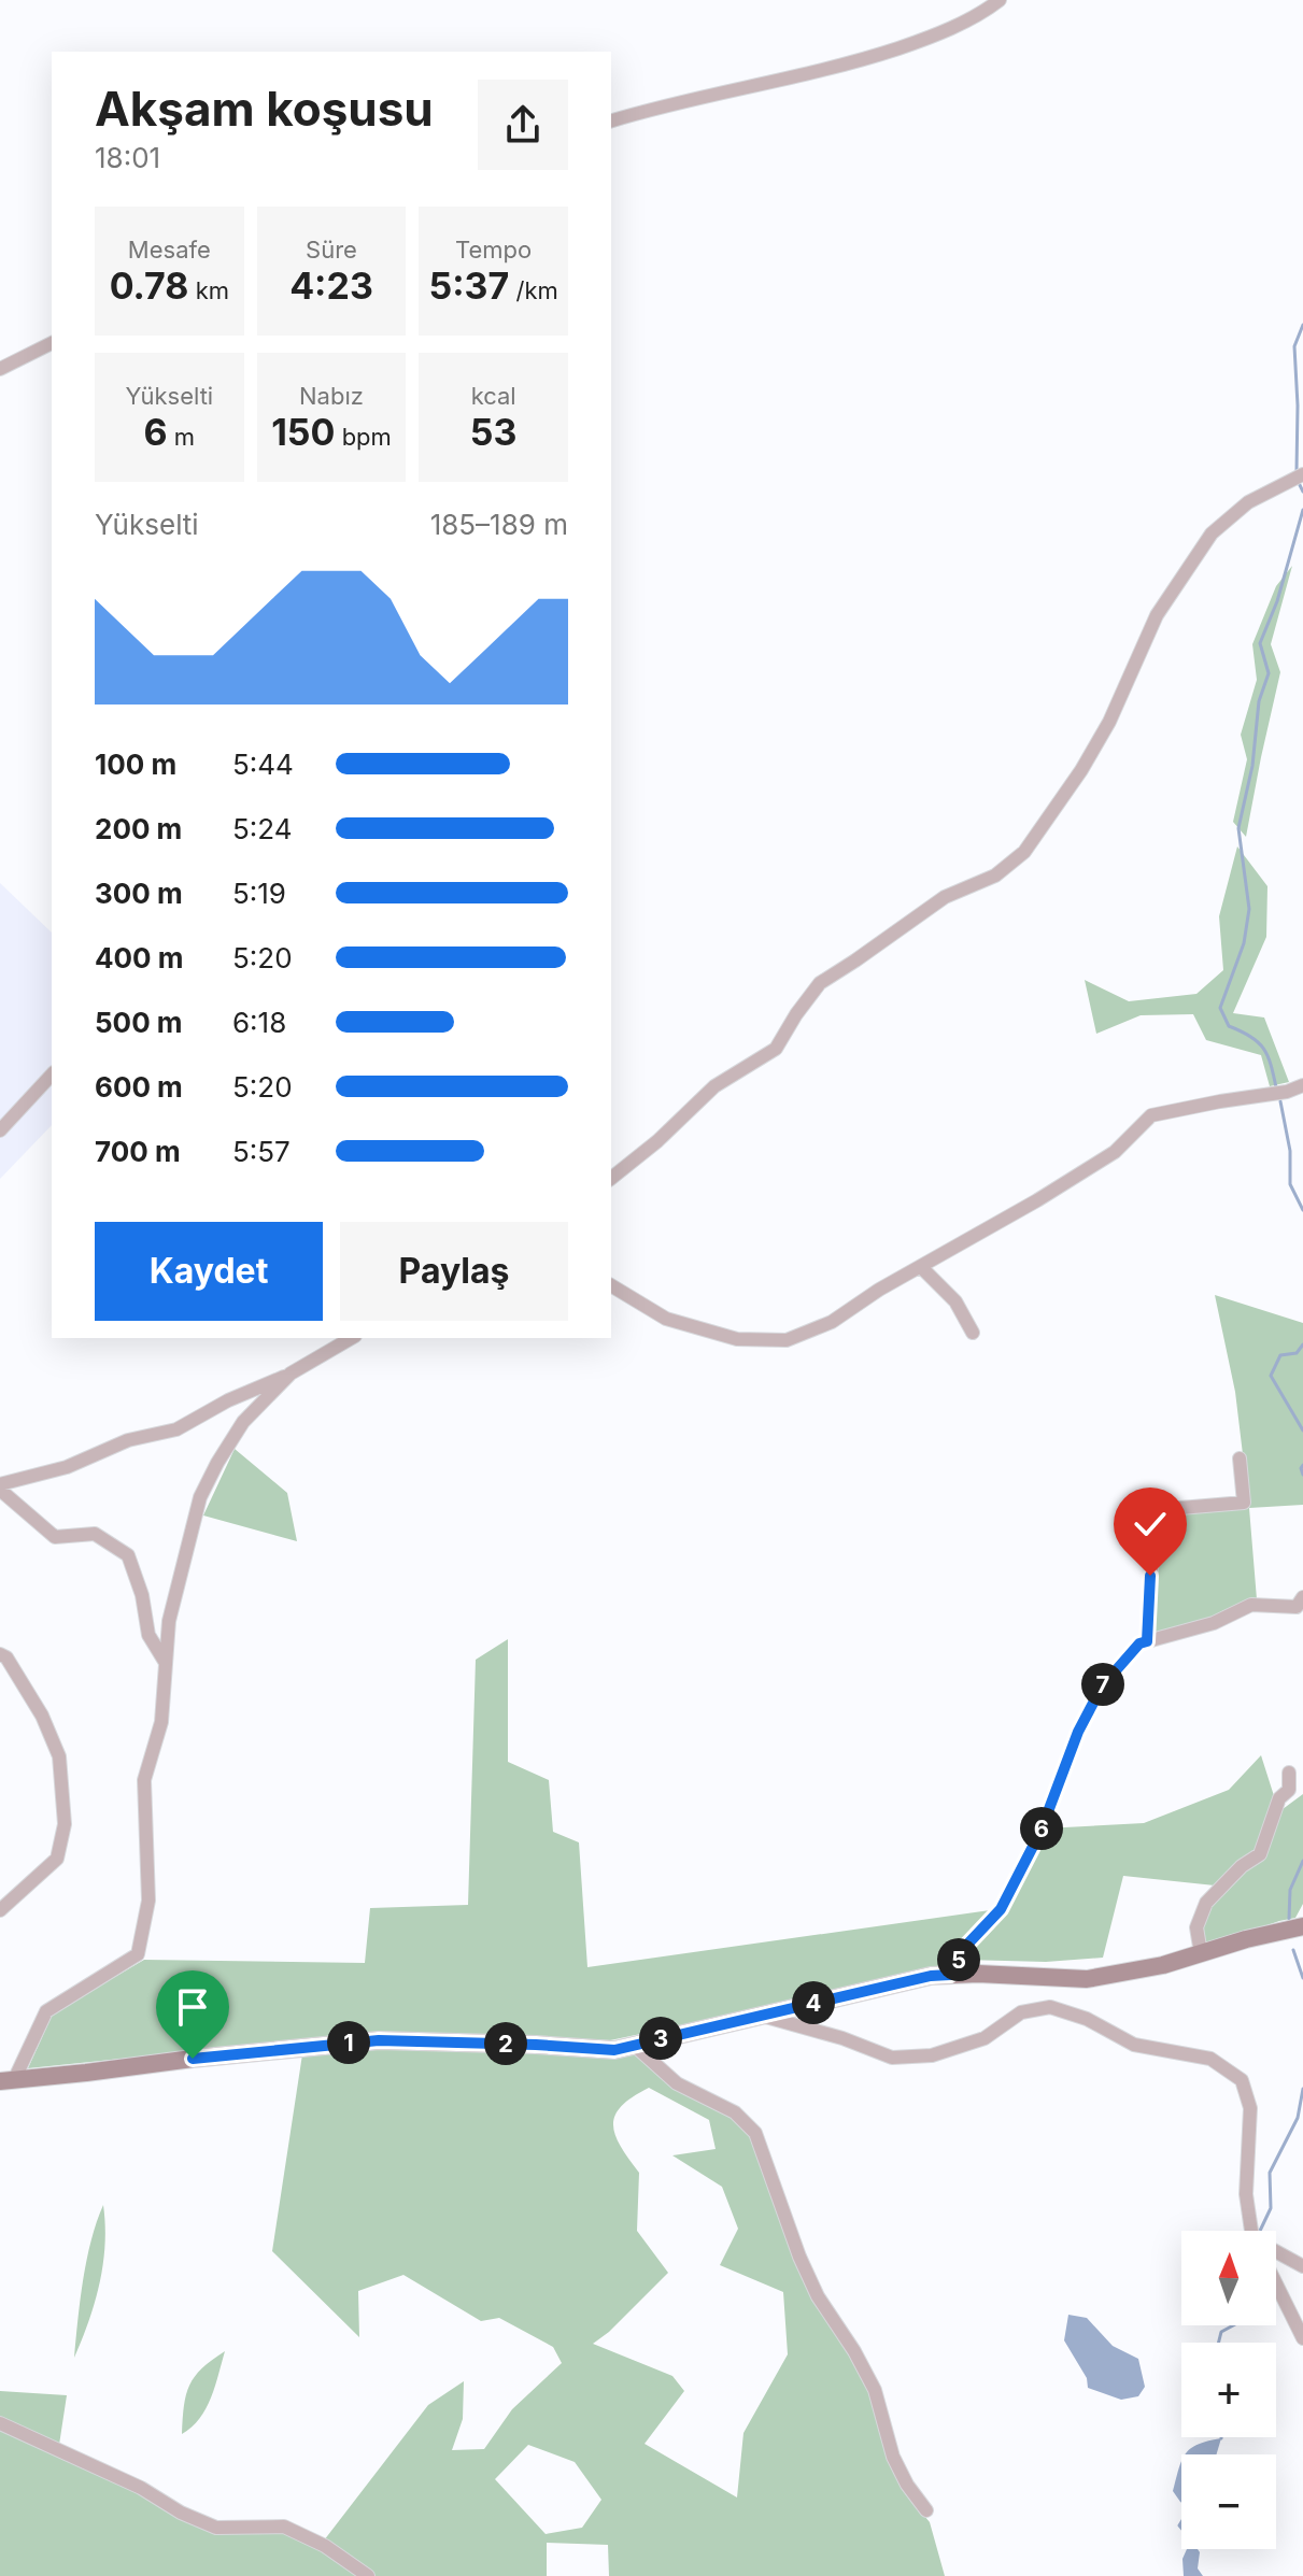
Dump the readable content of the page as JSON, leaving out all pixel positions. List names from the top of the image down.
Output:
{
  "north": "top",
  "page": {
    "heading": ["Akşam koşusu", "18:01"],
    "stats": [
      ["Mesafe", "0.78 km"],
      ["Süre", "4:23"],
      ["Tempo", "5:37 /km"],
      ["Yükselti", "6 m"],
      ["Nabız", "150 bpm"],
      ["kcal", "53"]
    ],
    "chart": ["Yükselti", "185–189 m"],
    "list": [
      {
        "name": "100 m",
        "note": "5:44"
      },
      {
        "name": "200 m",
        "note": "5:24"
      },
      {
        "name": "300 m",
        "note": "5:19"
      },
      {
        "name": "400 m",
        "note": "5:20"
      },
      {
        "name": "500 m",
        "note": "6:18"
      },
      {
        "name": "600 m",
        "note": "5:20"
      },
      {
        "name": "700 m",
        "note": "5:57"
      }
    ],
    "buttons": ["Kaydet", "Paylaş"],
    "pins": [
      "7",
      "6",
      "5",
      "4",
      "3",
      "1",
      "2"
    ],
    "map_buttons": ["+", "−"]
  }
}
